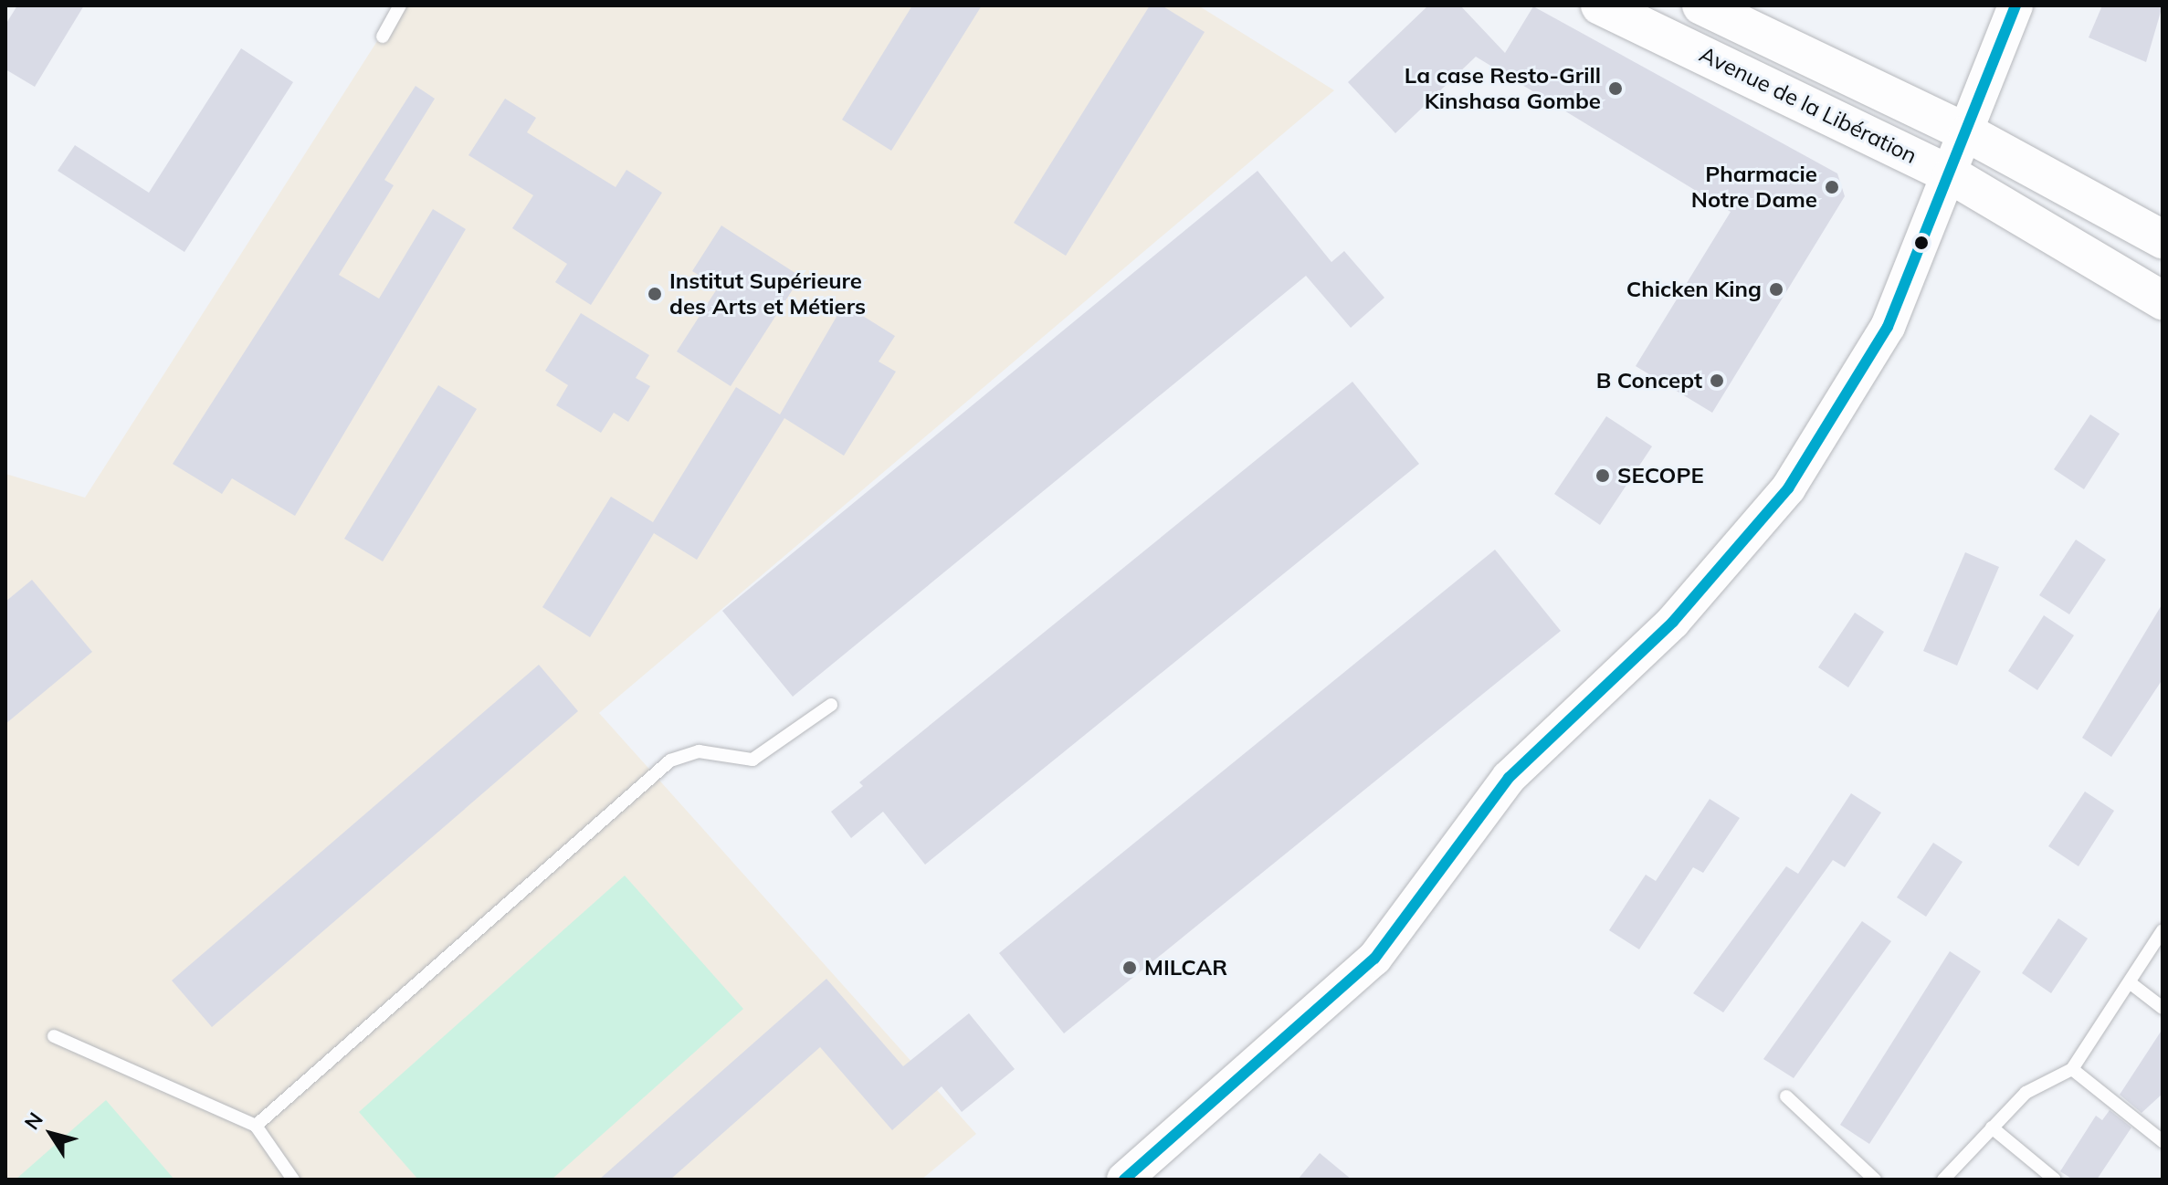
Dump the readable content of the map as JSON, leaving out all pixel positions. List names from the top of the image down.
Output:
{
  "streets": {
    "main road": ["Avenue de la Libération"]
  },
  "places": [
    "La case Resto-Grill Kinshasa Gombe",
    "Pharmacie Notre Dame",
    "Chicken King",
    "Institut Supérieure des Arts et Métiers",
    "B Concept",
    "SECOPE",
    "MILCAR"
  ],
  "north": "top left"
}
